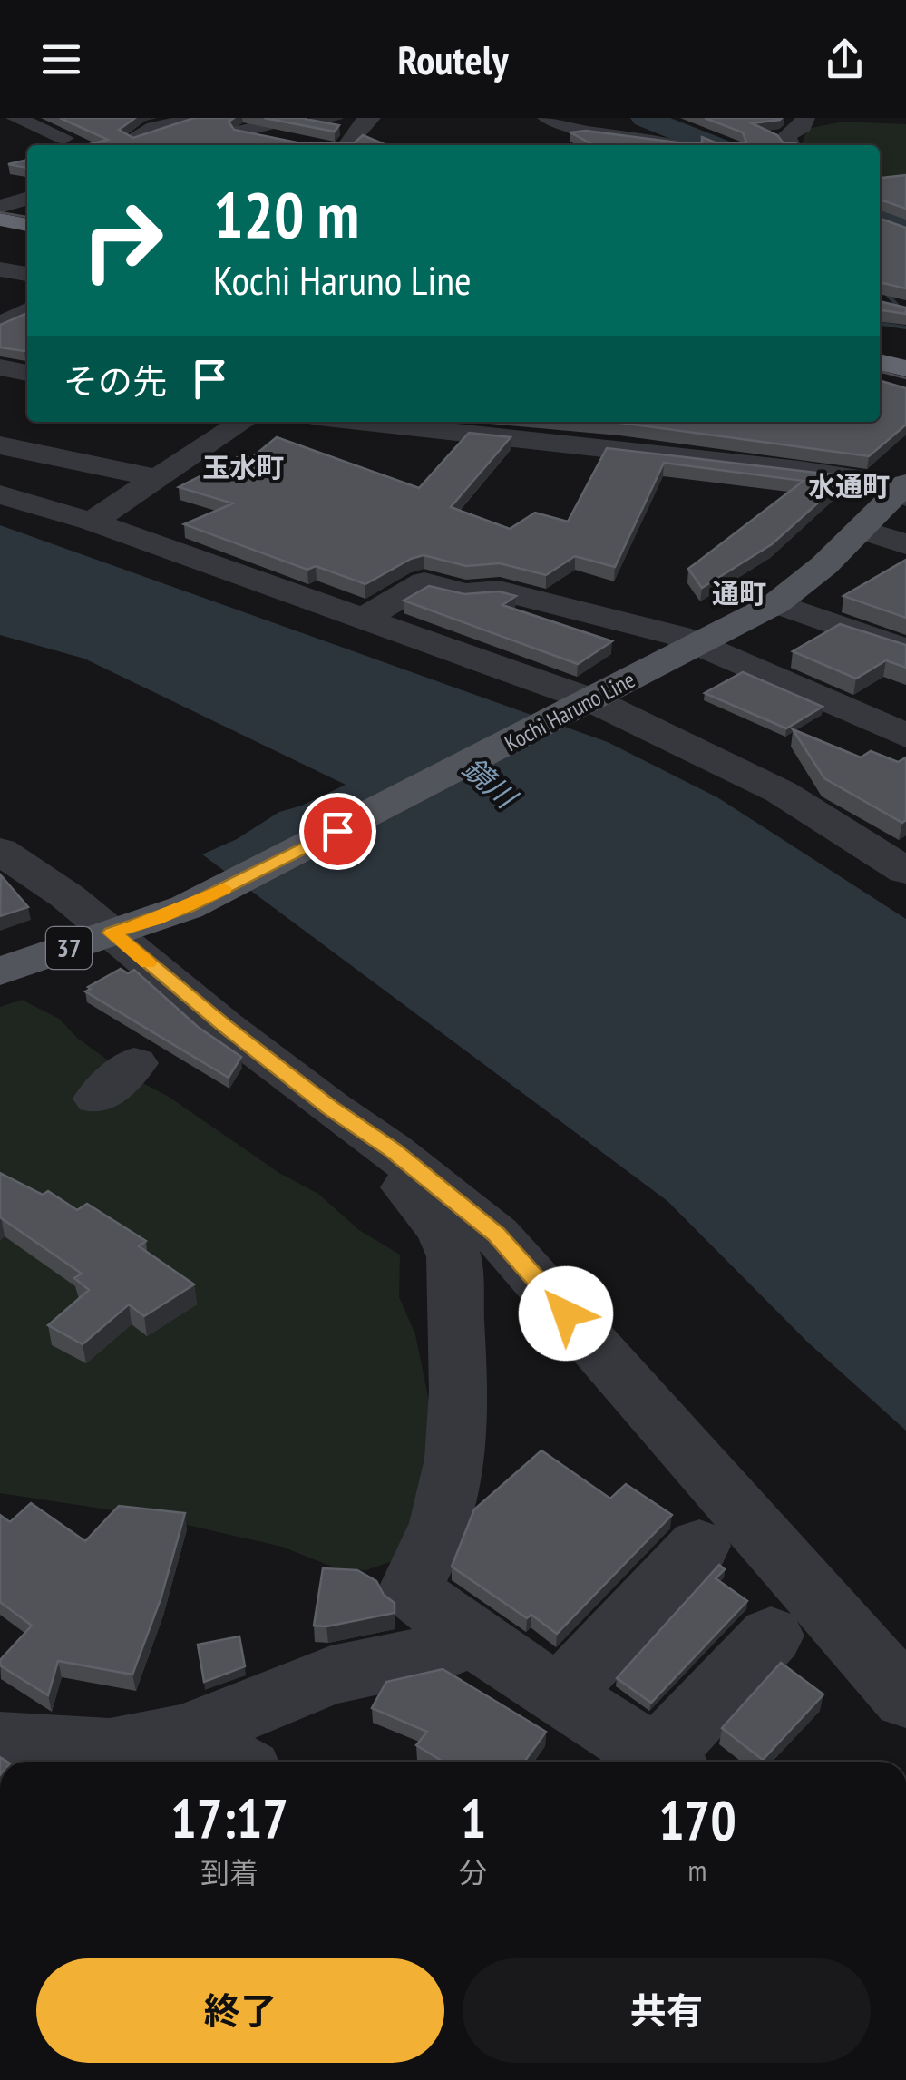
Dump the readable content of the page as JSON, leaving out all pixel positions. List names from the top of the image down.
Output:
{
  "streets": {
    "main road": ["Kochi Haruno Line", "37"]
  },
  "districts": ["玉水町", "水通町", "通町"],
  "water": ["鏡川"],
  "page": {
    "header": "Routely",
    "turn": ["120 m", "Kochi Haruno Line"],
    "then": "その先",
    "eta": [
      "17:17",
      "到着",
      "1",
      "分",
      "170",
      "m"
    ],
    "buttons": ["終了", "共有"]
  }
}
